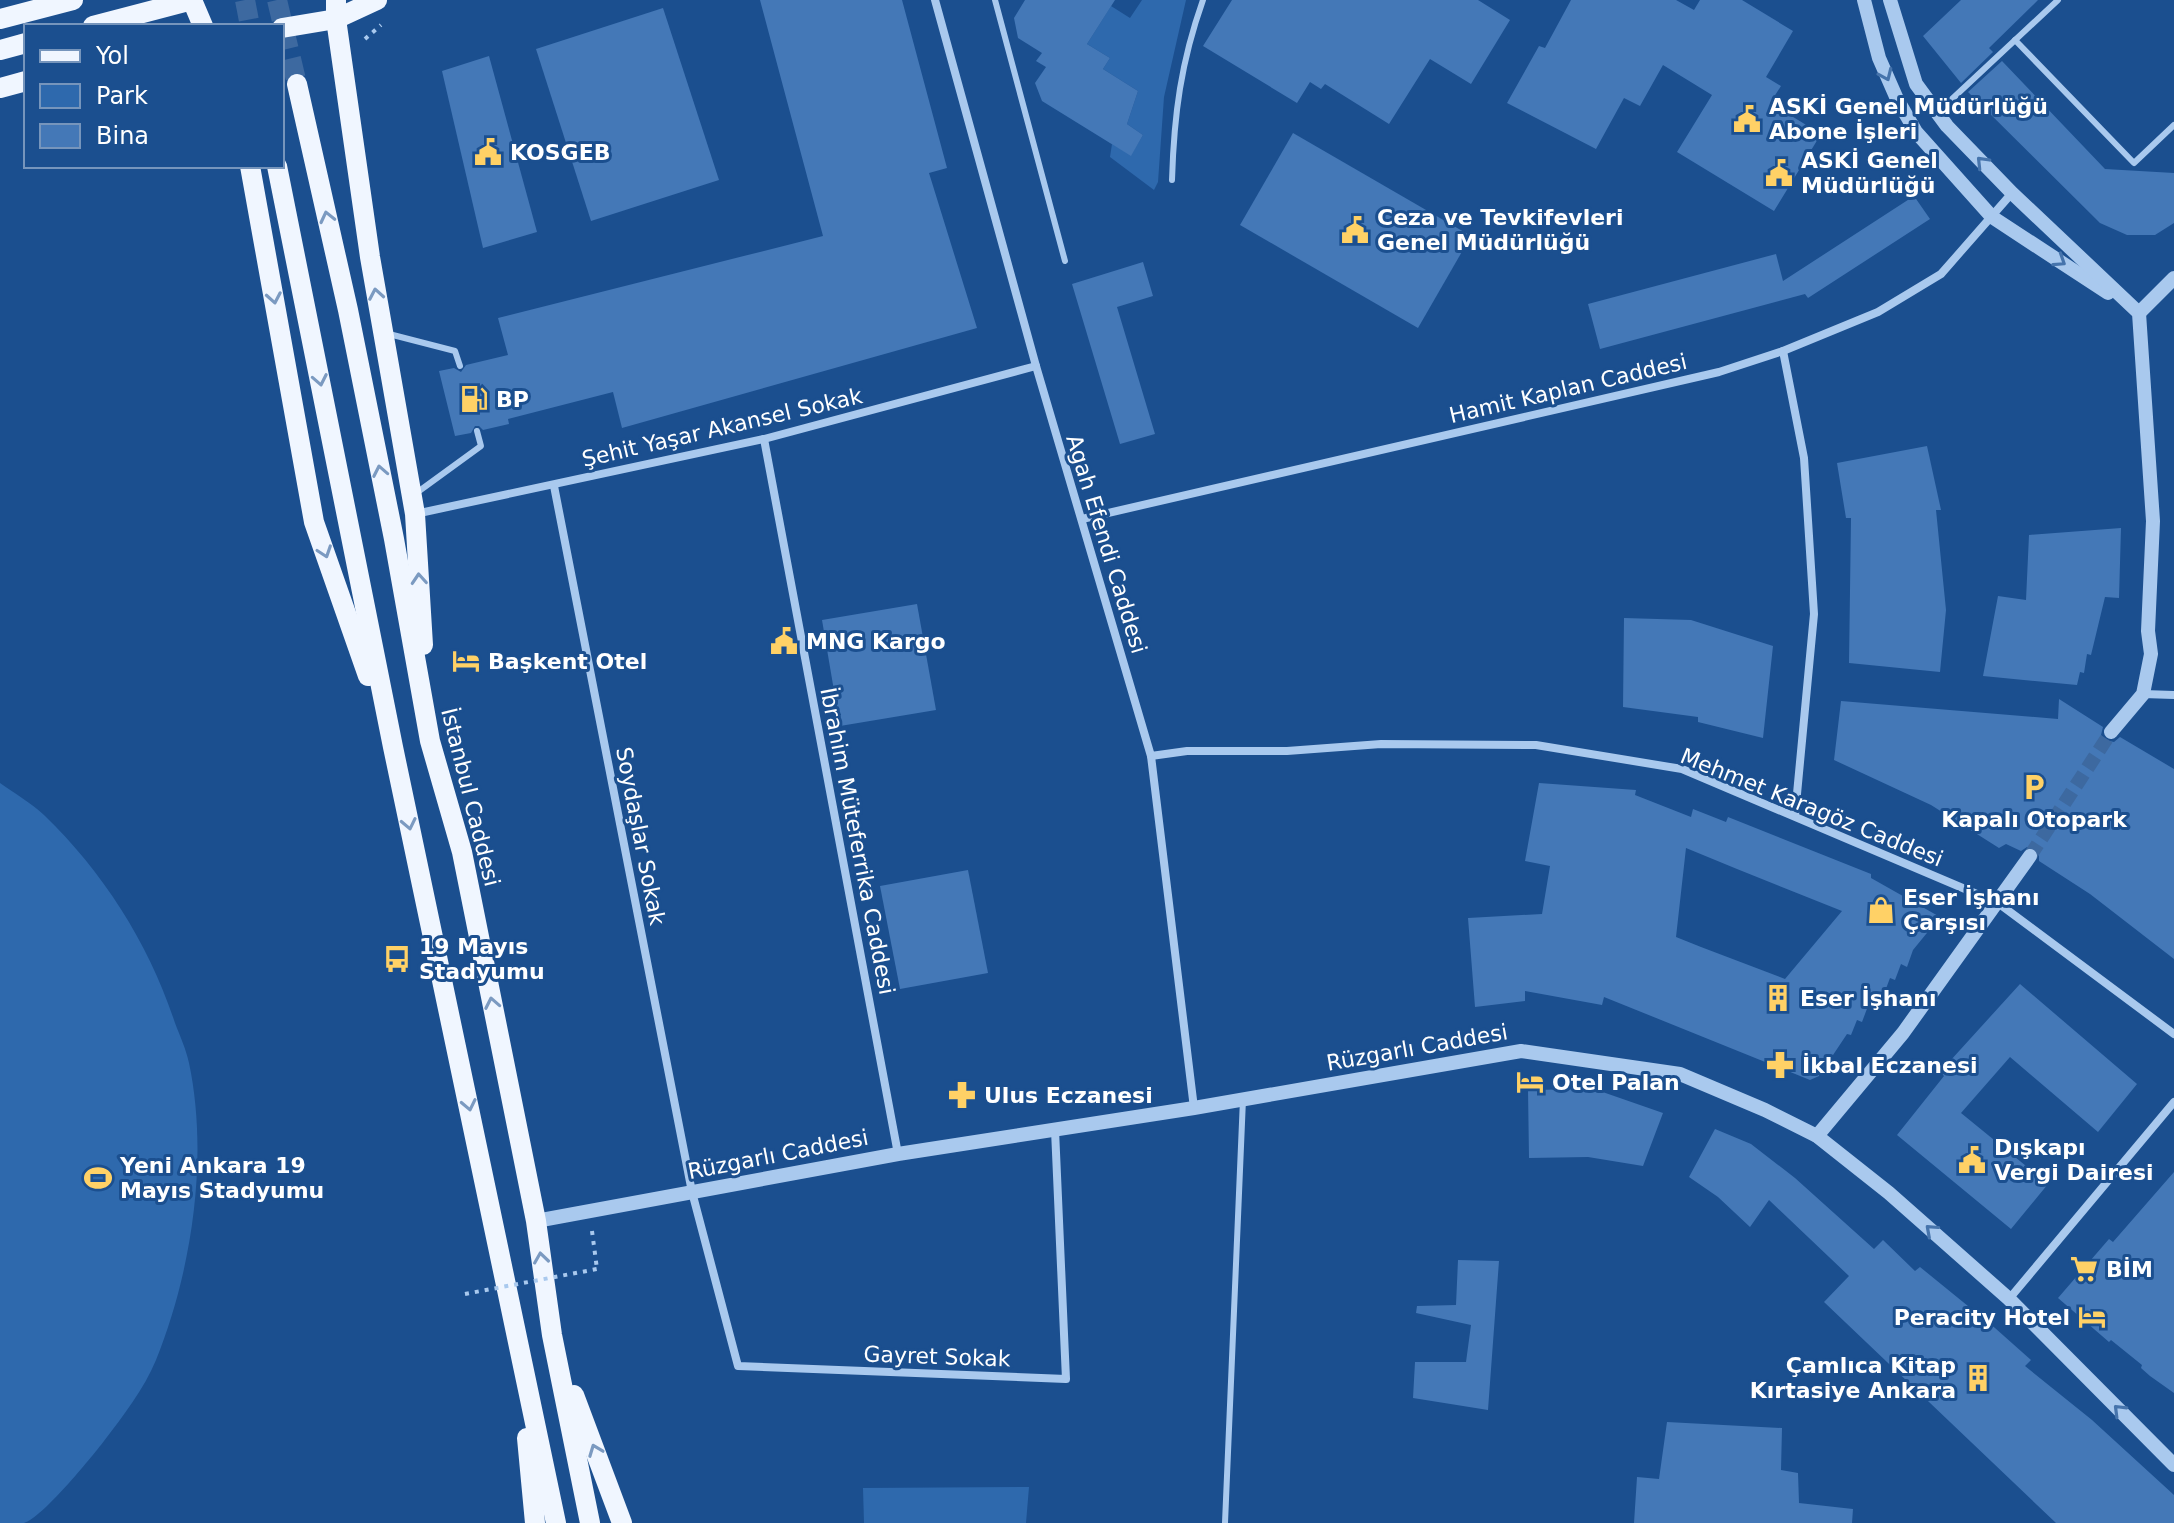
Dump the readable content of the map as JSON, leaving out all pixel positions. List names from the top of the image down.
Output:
{
  "streets": {
    "main road": ["İstanbul Caddesi"],
    "street": [
      "Hamit Kaplan Caddesi",
      "Şehit Yaşar Akansel Sokak",
      "Agah Efendi Caddesi",
      "Mehmet Karagöz Caddesi",
      "Soydaşlar Sokak",
      "İbrahim Müteferrika Caddesi",
      "Rüzgarlı Caddesi",
      "Gayret Sokak"
    ]
  },
  "crossings": [
    ["Hamit Kaplan Caddesi", "Agah Efendi Caddesi"],
    ["Şehit Yaşar Akansel Sokak", "Agah Efendi Caddesi"],
    ["Şehit Yaşar Akansel Sokak", "Soydaşlar Sokak"],
    ["Şehit Yaşar Akansel Sokak", "İbrahim Müteferrika Caddesi"],
    ["Agah Efendi Caddesi", "Mehmet Karagöz Caddesi"],
    ["Agah Efendi Caddesi", "Rüzgarlı Caddesi"],
    ["İstanbul Caddesi", "Rüzgarlı Caddesi"],
    ["Soydaşlar Sokak", "Rüzgarlı Caddesi"],
    ["Soydaşlar Sokak", "Gayret Sokak"],
    ["İbrahim Müteferrika Caddesi", "Rüzgarlı Caddesi"],
    ["Rüzgarlı Caddesi", "Gayret Sokak"]
  ],
  "places": {
    "public building": [
      "ASKİ Genel Müdürlüğü Abone İşleri",
      "KOSGEB",
      "ASKİ Genel Müdürlüğü",
      "Ceza ve Tevkifevleri Genel Müdürlüğü",
      "MNG Kargo",
      "Dışkapı Vergi Dairesi"
    ],
    "fuel station": ["BP"],
    "hotel": ["Başkent Otel", "Otel Palan", "Peracity Hotel"],
    "parking": ["Kapalı Otopark"],
    "shop": ["Eser İşhanı Çarşısı"],
    "bus stop": ["19 Mayıs Stadyumu"],
    "building": ["Eser İşhanı", "Çamlıca Kitap Kırtasiye Ankara"],
    "pharmacy": ["İkbal Eczanesi", "Ulus Eczanesi"],
    "sports": ["Yeni Ankara 19 Mayıs Stadyumu"],
    "supermarket": ["BİM"]
  },
  "legend": ["Yol", "Park", "Bina"]
}
